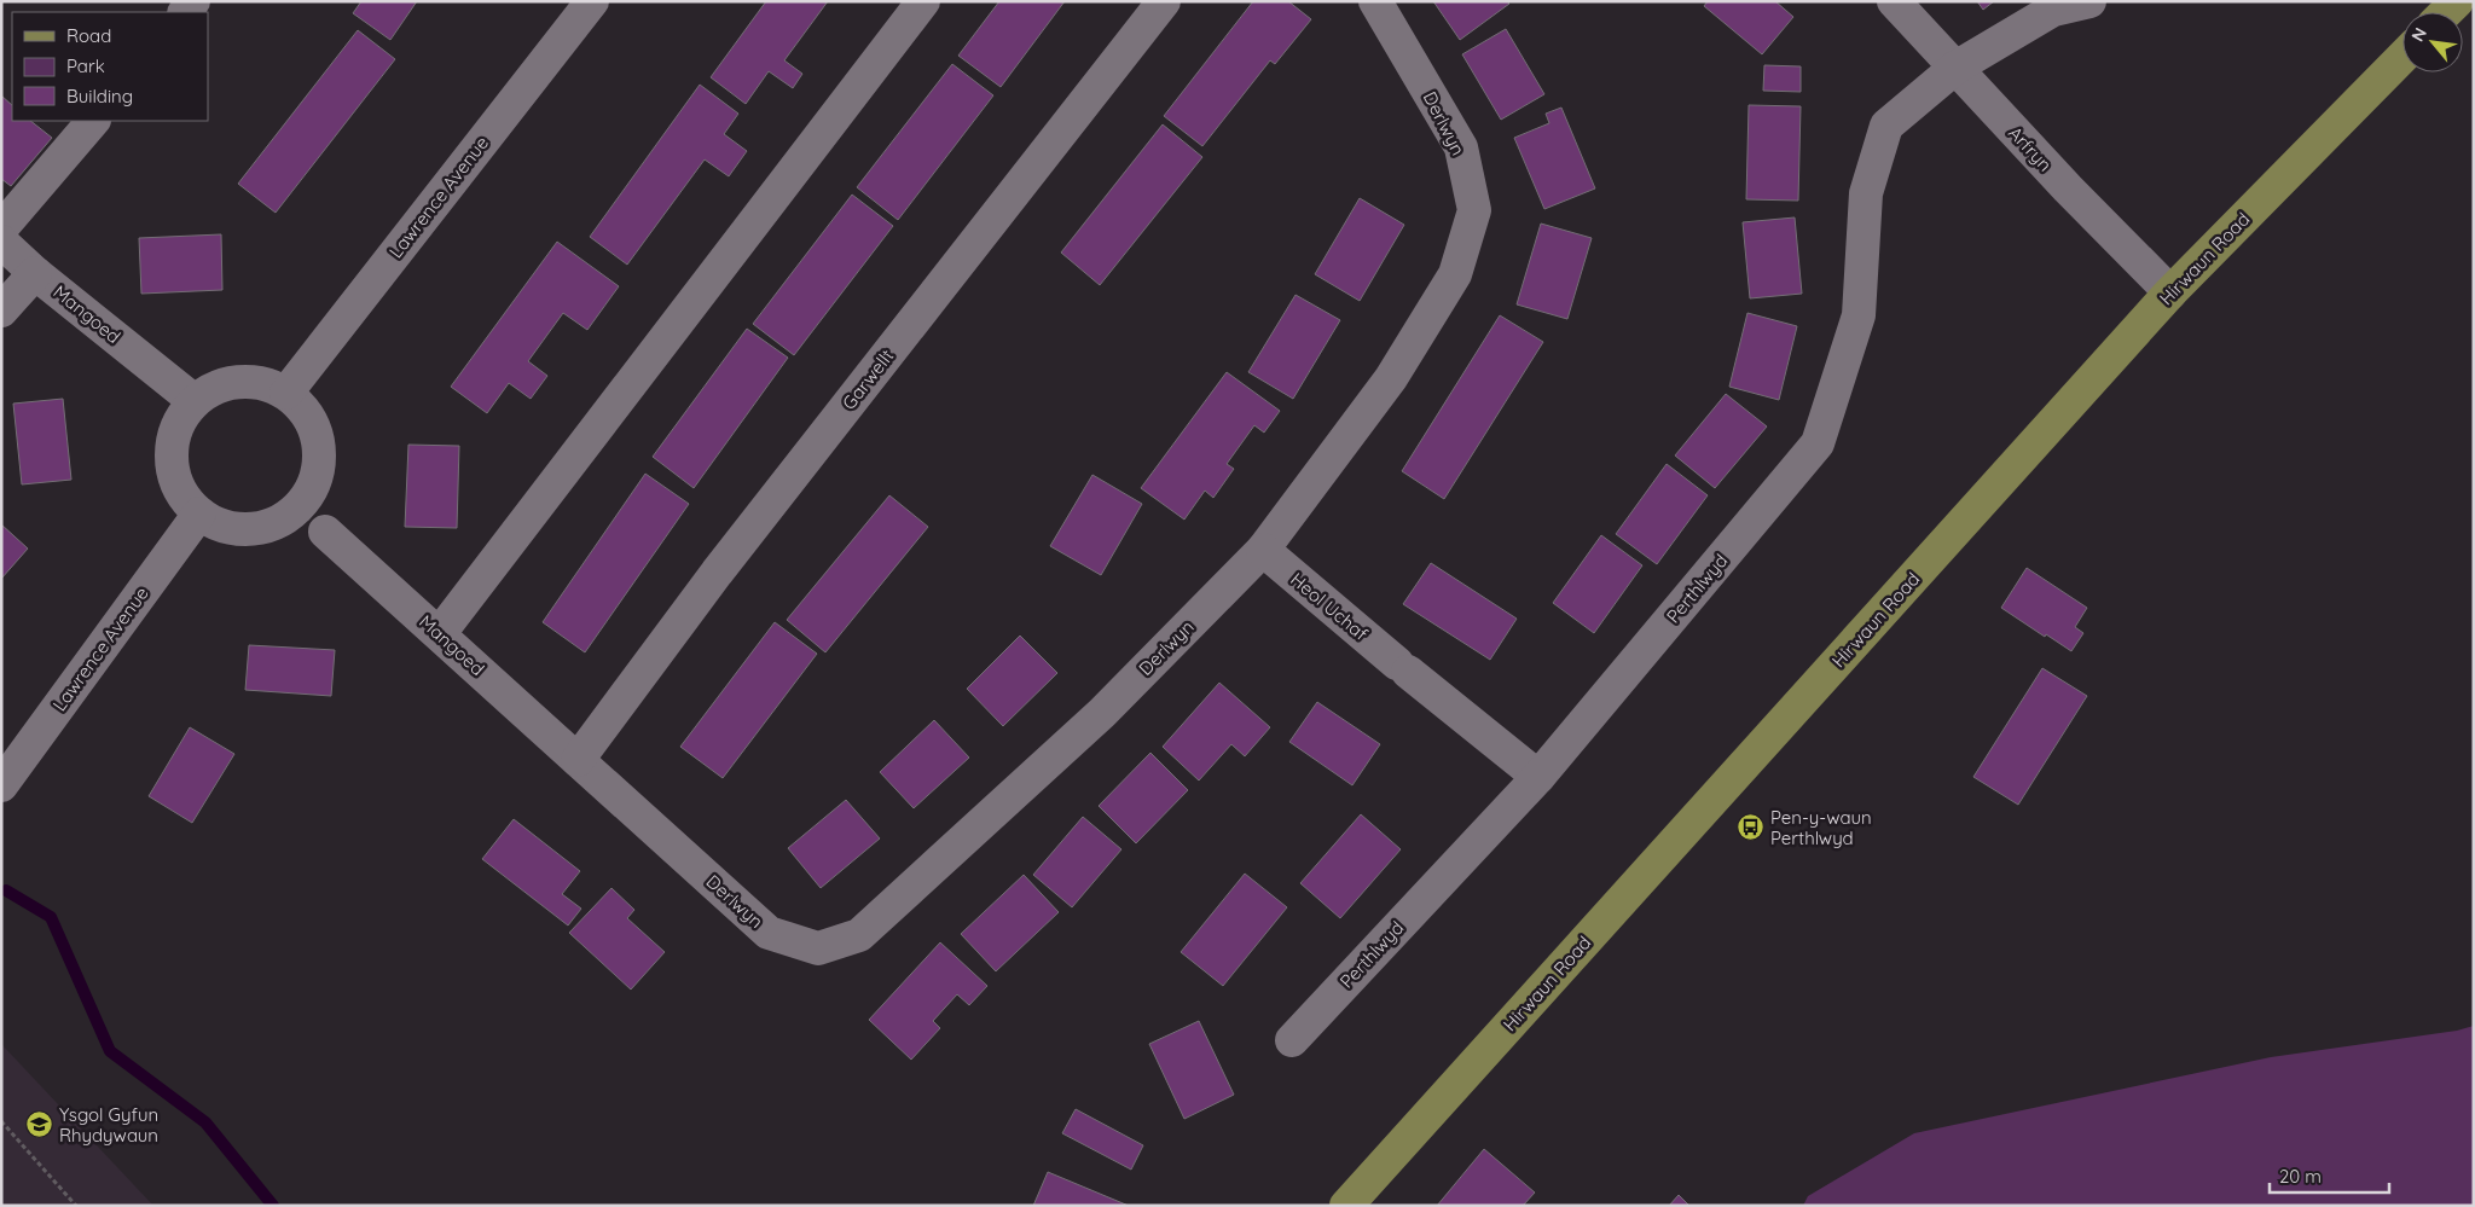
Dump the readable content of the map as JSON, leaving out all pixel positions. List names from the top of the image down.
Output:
{
  "streets": {
    "main road": ["Hirwaun Road"],
    "street": [
      "Derlwyn",
      "Arfryn",
      "Lawrence Avenue",
      "Mangoed",
      "Garwellt",
      "Perthlwyd",
      "Heol Uchaf"
    ]
  },
  "crossings": [
    ["Derlwyn", "Mangoed"],
    ["Derlwyn", "Garwellt"],
    ["Derlwyn", "Heol Uchaf"],
    ["Arfryn", "Hirwaun Road"],
    ["Arfryn", "Perthlwyd"],
    ["Lawrence Avenue", "Mangoed"],
    ["Mangoed", "Garwellt"],
    ["Perthlwyd", "Heol Uchaf"]
  ],
  "places": {
    "bus stop": ["Pen-y-waun Perthlwyd"],
    "school or university": ["Ysgol Gyfun Rhydywaun"]
  },
  "legend": ["Road", "Park", "Building"],
  "scale_bar": "20 m",
  "north": "top left"
}
